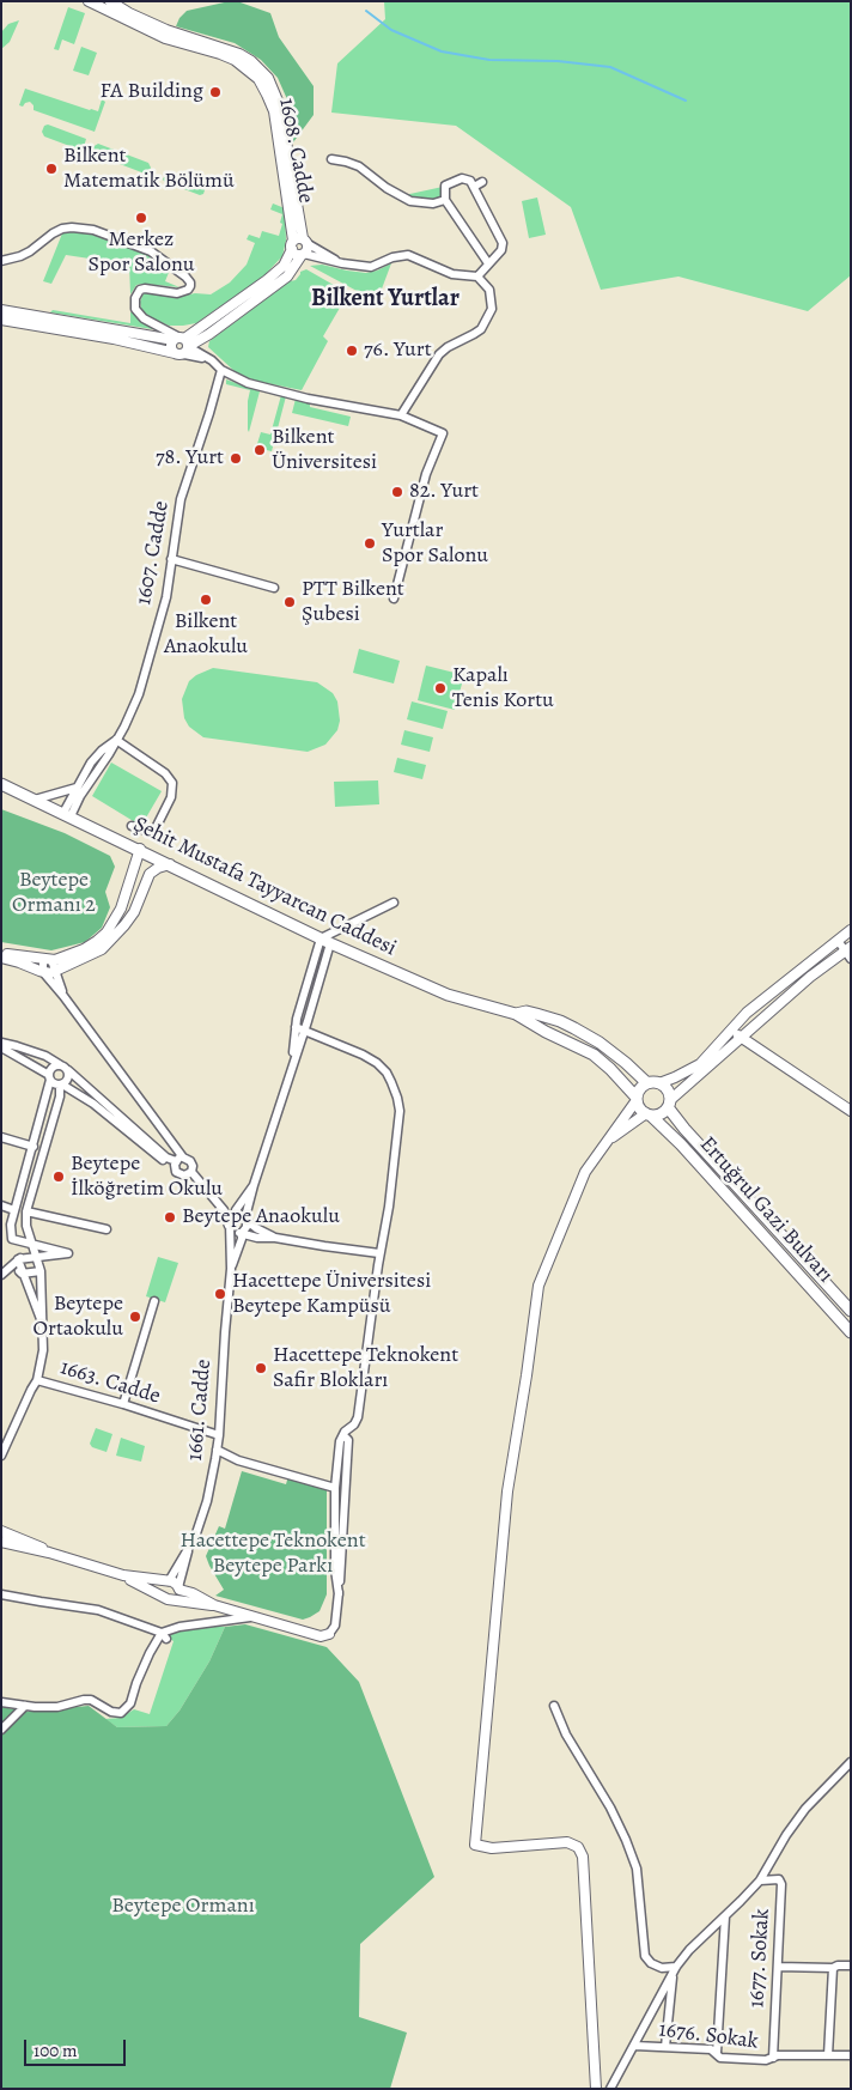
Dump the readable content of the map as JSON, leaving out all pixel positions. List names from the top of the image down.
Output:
{
  "streets": {
    "main road": ["Şehit Mustafa Tayyarcan Caddesi", "Ertuğrul Gazi Bulvarı"],
    "street": [
      "1608. Cadde",
      "1607. Cadde",
      "1663. Cadde",
      "1661. Cadde",
      "1677. Sokak",
      "1676. Sokak"
    ]
  },
  "crossings": [
    ["1607. Cadde", "Şehit Mustafa Tayyarcan Caddesi"],
    ["Şehit Mustafa Tayyarcan Caddesi", "Ertuğrul Gazi Bulvarı"],
    ["Şehit Mustafa Tayyarcan Caddesi", "1661. Cadde"],
    ["1663. Cadde", "1661. Cadde"],
    ["1677. Sokak", "1676. Sokak"]
  ],
  "districts": ["Bilkent Yurtlar"],
  "parks": ["Beytepe Ormanı 2", "Hacettepe Teknokent Beytepe Parkı", "Beytepe Ormanı"],
  "places": [
    "FA Building",
    "Bilkent Matematik Bölümü",
    "Merkez Spor Salonu",
    "76. Yurt",
    "Bilkent Üniversitesi",
    "78. Yurt",
    "82. Yurt",
    "Yurtlar Spor Salonu",
    "Bilkent Anaokulu",
    "PTT Bilkent Şubesi",
    "Kapalı Tenis Kortu",
    "Beytepe İlköğretim Okulu",
    "Beytepe Anaokulu",
    "Hacettepe Üniversitesi Beytepe Kampüsü",
    "Beytepe Ortaokulu",
    "Hacettepe Teknokent Safir Blokları"
  ],
  "scale_bar": "100 m"
}
